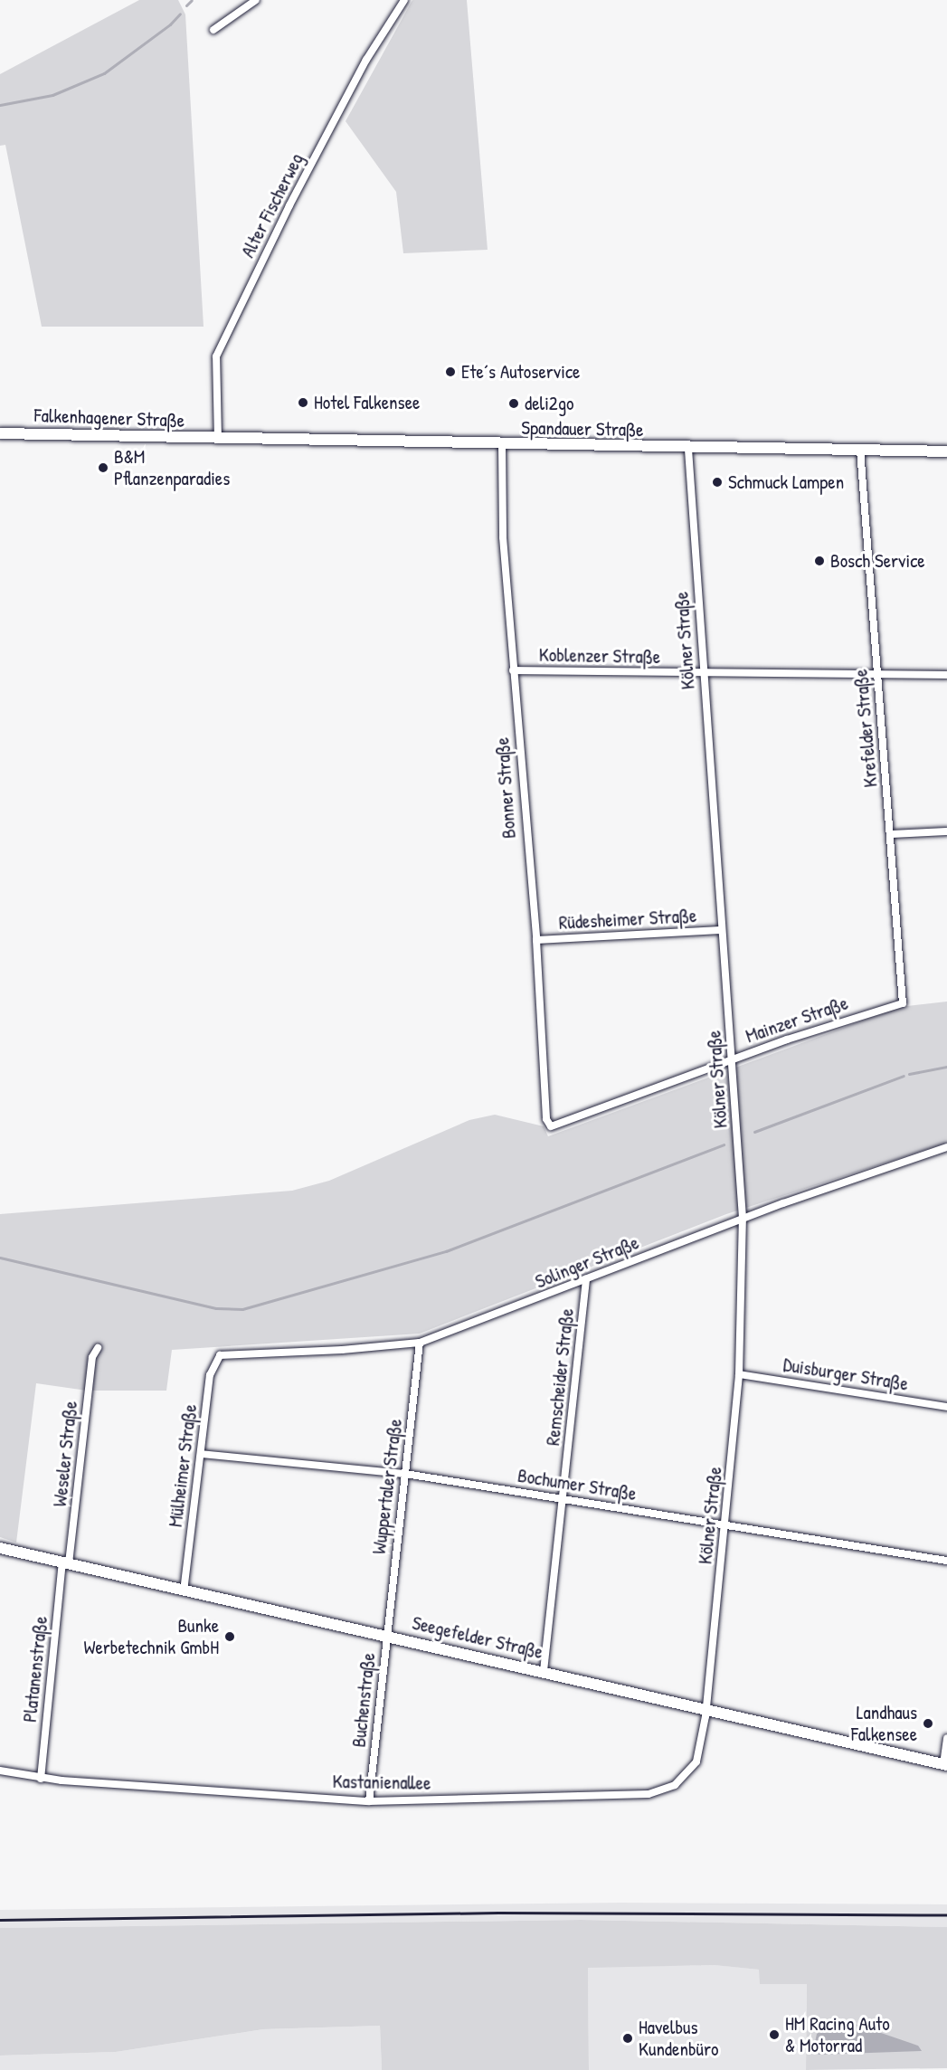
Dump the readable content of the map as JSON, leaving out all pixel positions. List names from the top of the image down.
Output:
{
  "streets": {
    "street": [
      "Alter Fischerweg",
      "Falkenhagener Straße",
      "Spandauer Straße",
      "Kölner Straße",
      "Koblenzer Straße",
      "Krefelder Straße",
      "Bonner Straße",
      "Rüdesheimer Straße",
      "Mainzer Straße",
      "Solinger Straße",
      "Duisburger Straße",
      "Remscheider Straße",
      "Weseler Straße",
      "Mülheimer Straße",
      "Bochumer Straße",
      "Wuppertaler Straße",
      "Seegefelder Straße",
      "Platanenstraße",
      "Buchenstraße",
      "Kastanienallee"
    ]
  },
  "crossings": [
    ["Alter Fischerweg", "Falkenhagener Straße"],
    ["Alter Fischerweg", "Spandauer Straße"],
    ["Falkenhagener Straße", "Spandauer Straße"],
    ["Spandauer Straße", "Kölner Straße"],
    ["Spandauer Straße", "Krefelder Straße"],
    ["Spandauer Straße", "Bonner Straße"],
    ["Kölner Straße", "Koblenzer Straße"],
    ["Kölner Straße", "Rüdesheimer Straße"],
    ["Kölner Straße", "Mainzer Straße"],
    ["Kölner Straße", "Solinger Straße"],
    ["Kölner Straße", "Duisburger Straße"],
    ["Kölner Straße", "Bochumer Straße"],
    ["Kölner Straße", "Seegefelder Straße"],
    ["Kölner Straße", "Kastanienallee"],
    ["Koblenzer Straße", "Krefelder Straße"],
    ["Koblenzer Straße", "Bonner Straße"],
    ["Krefelder Straße", "Mainzer Straße"],
    ["Bonner Straße", "Rüdesheimer Straße"],
    ["Bonner Straße", "Mainzer Straße"],
    ["Solinger Straße", "Remscheider Straße"],
    ["Solinger Straße", "Mülheimer Straße"],
    ["Solinger Straße", "Wuppertaler Straße"],
    ["Remscheider Straße", "Bochumer Straße"],
    ["Remscheider Straße", "Seegefelder Straße"],
    ["Weseler Straße", "Seegefelder Straße"],
    ["Weseler Straße", "Platanenstraße"],
    ["Mülheimer Straße", "Bochumer Straße"],
    ["Mülheimer Straße", "Seegefelder Straße"],
    ["Bochumer Straße", "Wuppertaler Straße"],
    ["Wuppertaler Straße", "Seegefelder Straße"],
    ["Wuppertaler Straße", "Buchenstraße"],
    ["Seegefelder Straße", "Platanenstraße"],
    ["Seegefelder Straße", "Buchenstraße"],
    ["Seegefelder Straße", "Kastanienallee"],
    ["Platanenstraße", "Kastanienallee"],
    ["Buchenstraße", "Kastanienallee"]
  ],
  "places": [
    "Ete´s Autoservice",
    "Hotel Falkensee",
    "deli2go",
    "B&M Pflanzenparadies",
    "Schmuck Lampen",
    "Bosch Service",
    "Bunke Werbetechnik GmbH",
    "Landhaus Falkensee",
    "HM Racing Auto & Motorrad",
    "Havelbus Kundenbüro"
  ]
}
